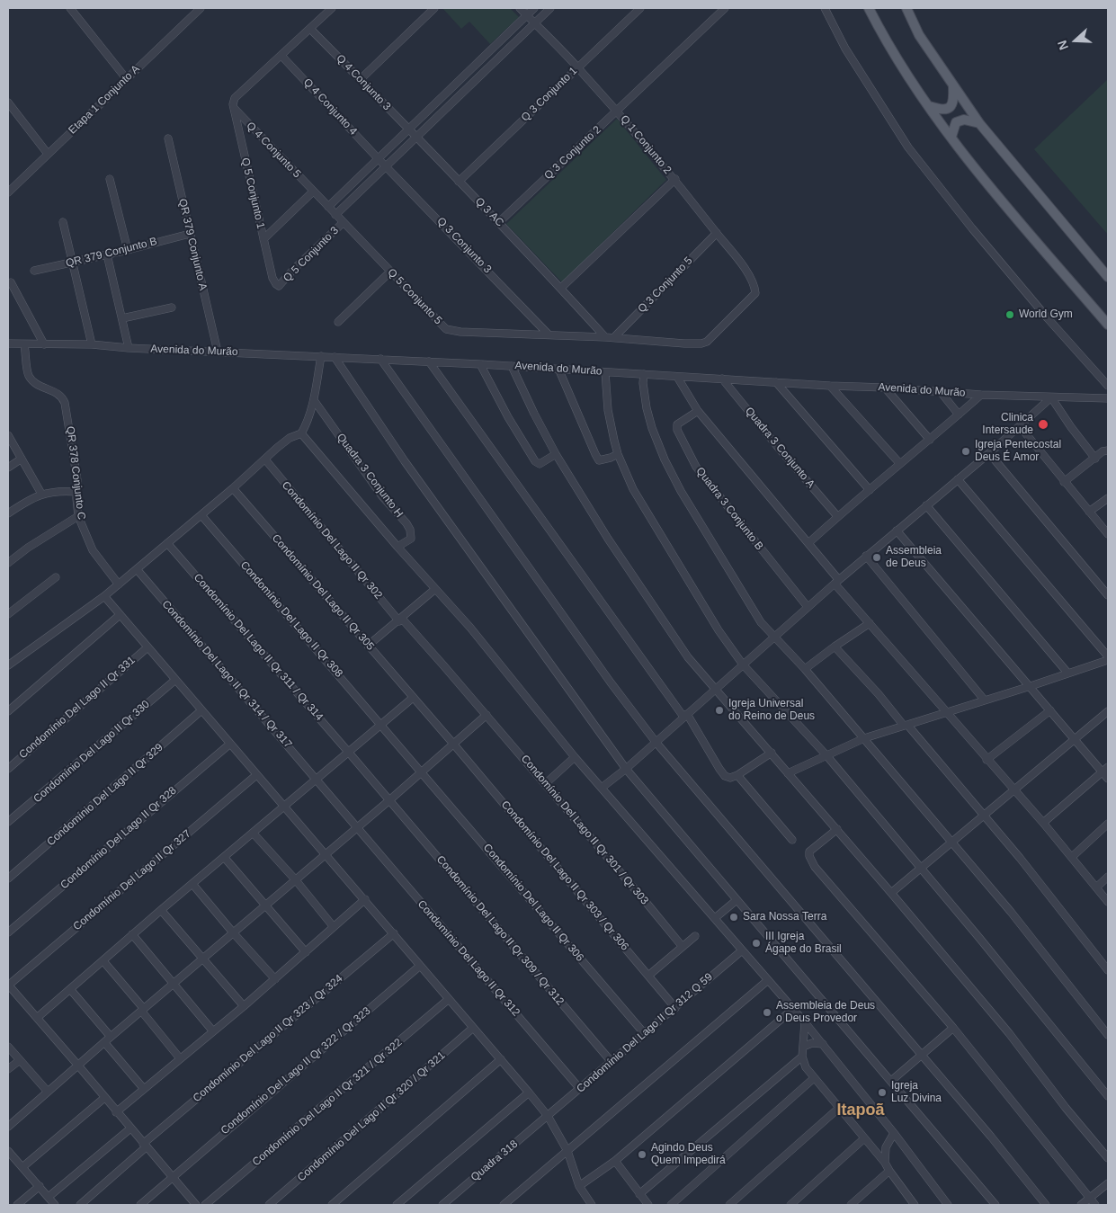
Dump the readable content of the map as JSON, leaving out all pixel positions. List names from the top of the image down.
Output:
{
  "streets": {
    "street": [
      "Q 4 Conjunto 3",
      "Q 3 Conjunto 1",
      "Etapa 1 Conjunto A",
      "Q 4 Conjunto 4",
      "Q 1 Conjunto 2",
      "Q 4 Conjunto 5",
      "Q 3 Conjunto 2",
      "Q 5 Conjunto 1",
      "Q 3 AC",
      "QR 379 Conjunto A",
      "Q 3 Conjunto 3",
      "QR 379 Conjunto B",
      "Q 5 Conjunto 3",
      "Q 3 Conjunto 5",
      "Q 5 Conjunto 5",
      "Avenida do Murão",
      "Quadra 3 Conjunto A",
      "QR 378 Conjunto C",
      "Quadra 3 Conjunto H",
      "Quadra 3 Conjunto B",
      "Condomínio Del Lago II Qr 302",
      "Condomínio Del Lago II Qr 305",
      "Condomínio Del Lago II Qr 308",
      "Condomínio Del Lago II Qr 311 / Qr 314",
      "Condomínio Del Lago II Qr 314 / Qr 317",
      "Condomínio Del Lago II Qr 331",
      "Condomínio Del Lago II Qr 330",
      "Condomínio Del Lago II Qr 329",
      "Condomínio Del Lago II Qr 301 / Qr 303",
      "Condomínio Del Lago II Qr 328",
      "Condomínio Del Lago II Qr 303 / Qr 306",
      "Condomínio Del Lago II Qr 327",
      "Condomínio Del Lago II Qr 306",
      "Condomínio Del Lago II Qr 309 / Qr 312",
      "Condomínio Del Lago II Qr 312",
      "Condomínio Del Lago II Qr 312 Q 59",
      "Condomínio Del Lago II Qr 323 / Qr 324",
      "Condomínio Del Lago II Qr 322 / Qr 323",
      "Condomínio Del Lago II Qr 321 / Qr 322",
      "Condomínio Del Lago II Qr 320 / Qr 321",
      "Quadra 318"
    ]
  },
  "crossings": [
    ["Q 4 Conjunto 3", "Q 3 AC"],
    ["Q 3 Conjunto 1", "Q 1 Conjunto 2"],
    ["Q 3 Conjunto 1", "Q 3 AC"],
    ["Q 4 Conjunto 4", "Q 5 Conjunto 1"],
    ["Q 4 Conjunto 4", "Q 3 Conjunto 3"],
    ["Q 1 Conjunto 2", "Q 3 Conjunto 2"],
    ["Q 1 Conjunto 2", "Q 3 Conjunto 5"],
    ["Q 4 Conjunto 5", "Q 5 Conjunto 1"],
    ["Q 4 Conjunto 5", "Q 5 Conjunto 5"],
    ["Q 3 Conjunto 2", "Q 3 AC"],
    ["Q 5 Conjunto 1", "Q 5 Conjunto 3"],
    ["Q 3 AC", "Q 5 Conjunto 5"],
    ["QR 379 Conjunto A", "QR 379 Conjunto B"],
    ["QR 379 Conjunto A", "Avenida do Murão"],
    ["Q 3 Conjunto 3", "Q 5 Conjunto 5"],
    ["Q 5 Conjunto 3", "Q 5 Conjunto 5"],
    ["Avenida do Murão", "Quadra 3 Conjunto A"],
    ["Avenida do Murão", "QR 378 Conjunto C"],
    ["Condomínio Del Lago II Qr 302", "Condomínio Del Lago II Qr 301 / Qr 303"],
    ["Condomínio Del Lago II Qr 305", "Condomínio Del Lago II Qr 303 / Qr 306"],
    ["Condomínio Del Lago II Qr 308", "Condomínio Del Lago II Qr 306"],
    ["Condomínio Del Lago II Qr 311 / Qr 314", "Condomínio Del Lago II Qr 309 / Qr 312"],
    ["Condomínio Del Lago II Qr 314 / Qr 317", "Condomínio Del Lago II Qr 312"],
    ["Condomínio Del Lago II Qr 303 / Qr 306", "Condomínio Del Lago II Qr 312 Q 59"],
    ["Condomínio Del Lago II Qr 306", "Condomínio Del Lago II Qr 312 Q 59"],
    ["Condomínio Del Lago II Qr 309 / Qr 312", "Condomínio Del Lago II Qr 312 Q 59"],
    ["Condomínio Del Lago II Qr 312", "Condomínio Del Lago II Qr 312 Q 59"],
    ["Condomínio Del Lago II Qr 312 Q 59", "Quadra 318"]
  ],
  "districts": ["Itapoã"],
  "places": [
    "World Gym",
    "Clinica Intersaude",
    "Igreja Pentecostal Deus É Amor",
    "Assembleia de Deus",
    "Igreja Universal do Reino de Deus",
    "Sara Nossa Terra",
    "III Igreja Ágape do Brasil",
    "Assembleia de Deus o Deus Provedor",
    "Igreja Luz Divina",
    "Agindo Deus Quem Impedirá"
  ],
  "north": "left"
}
